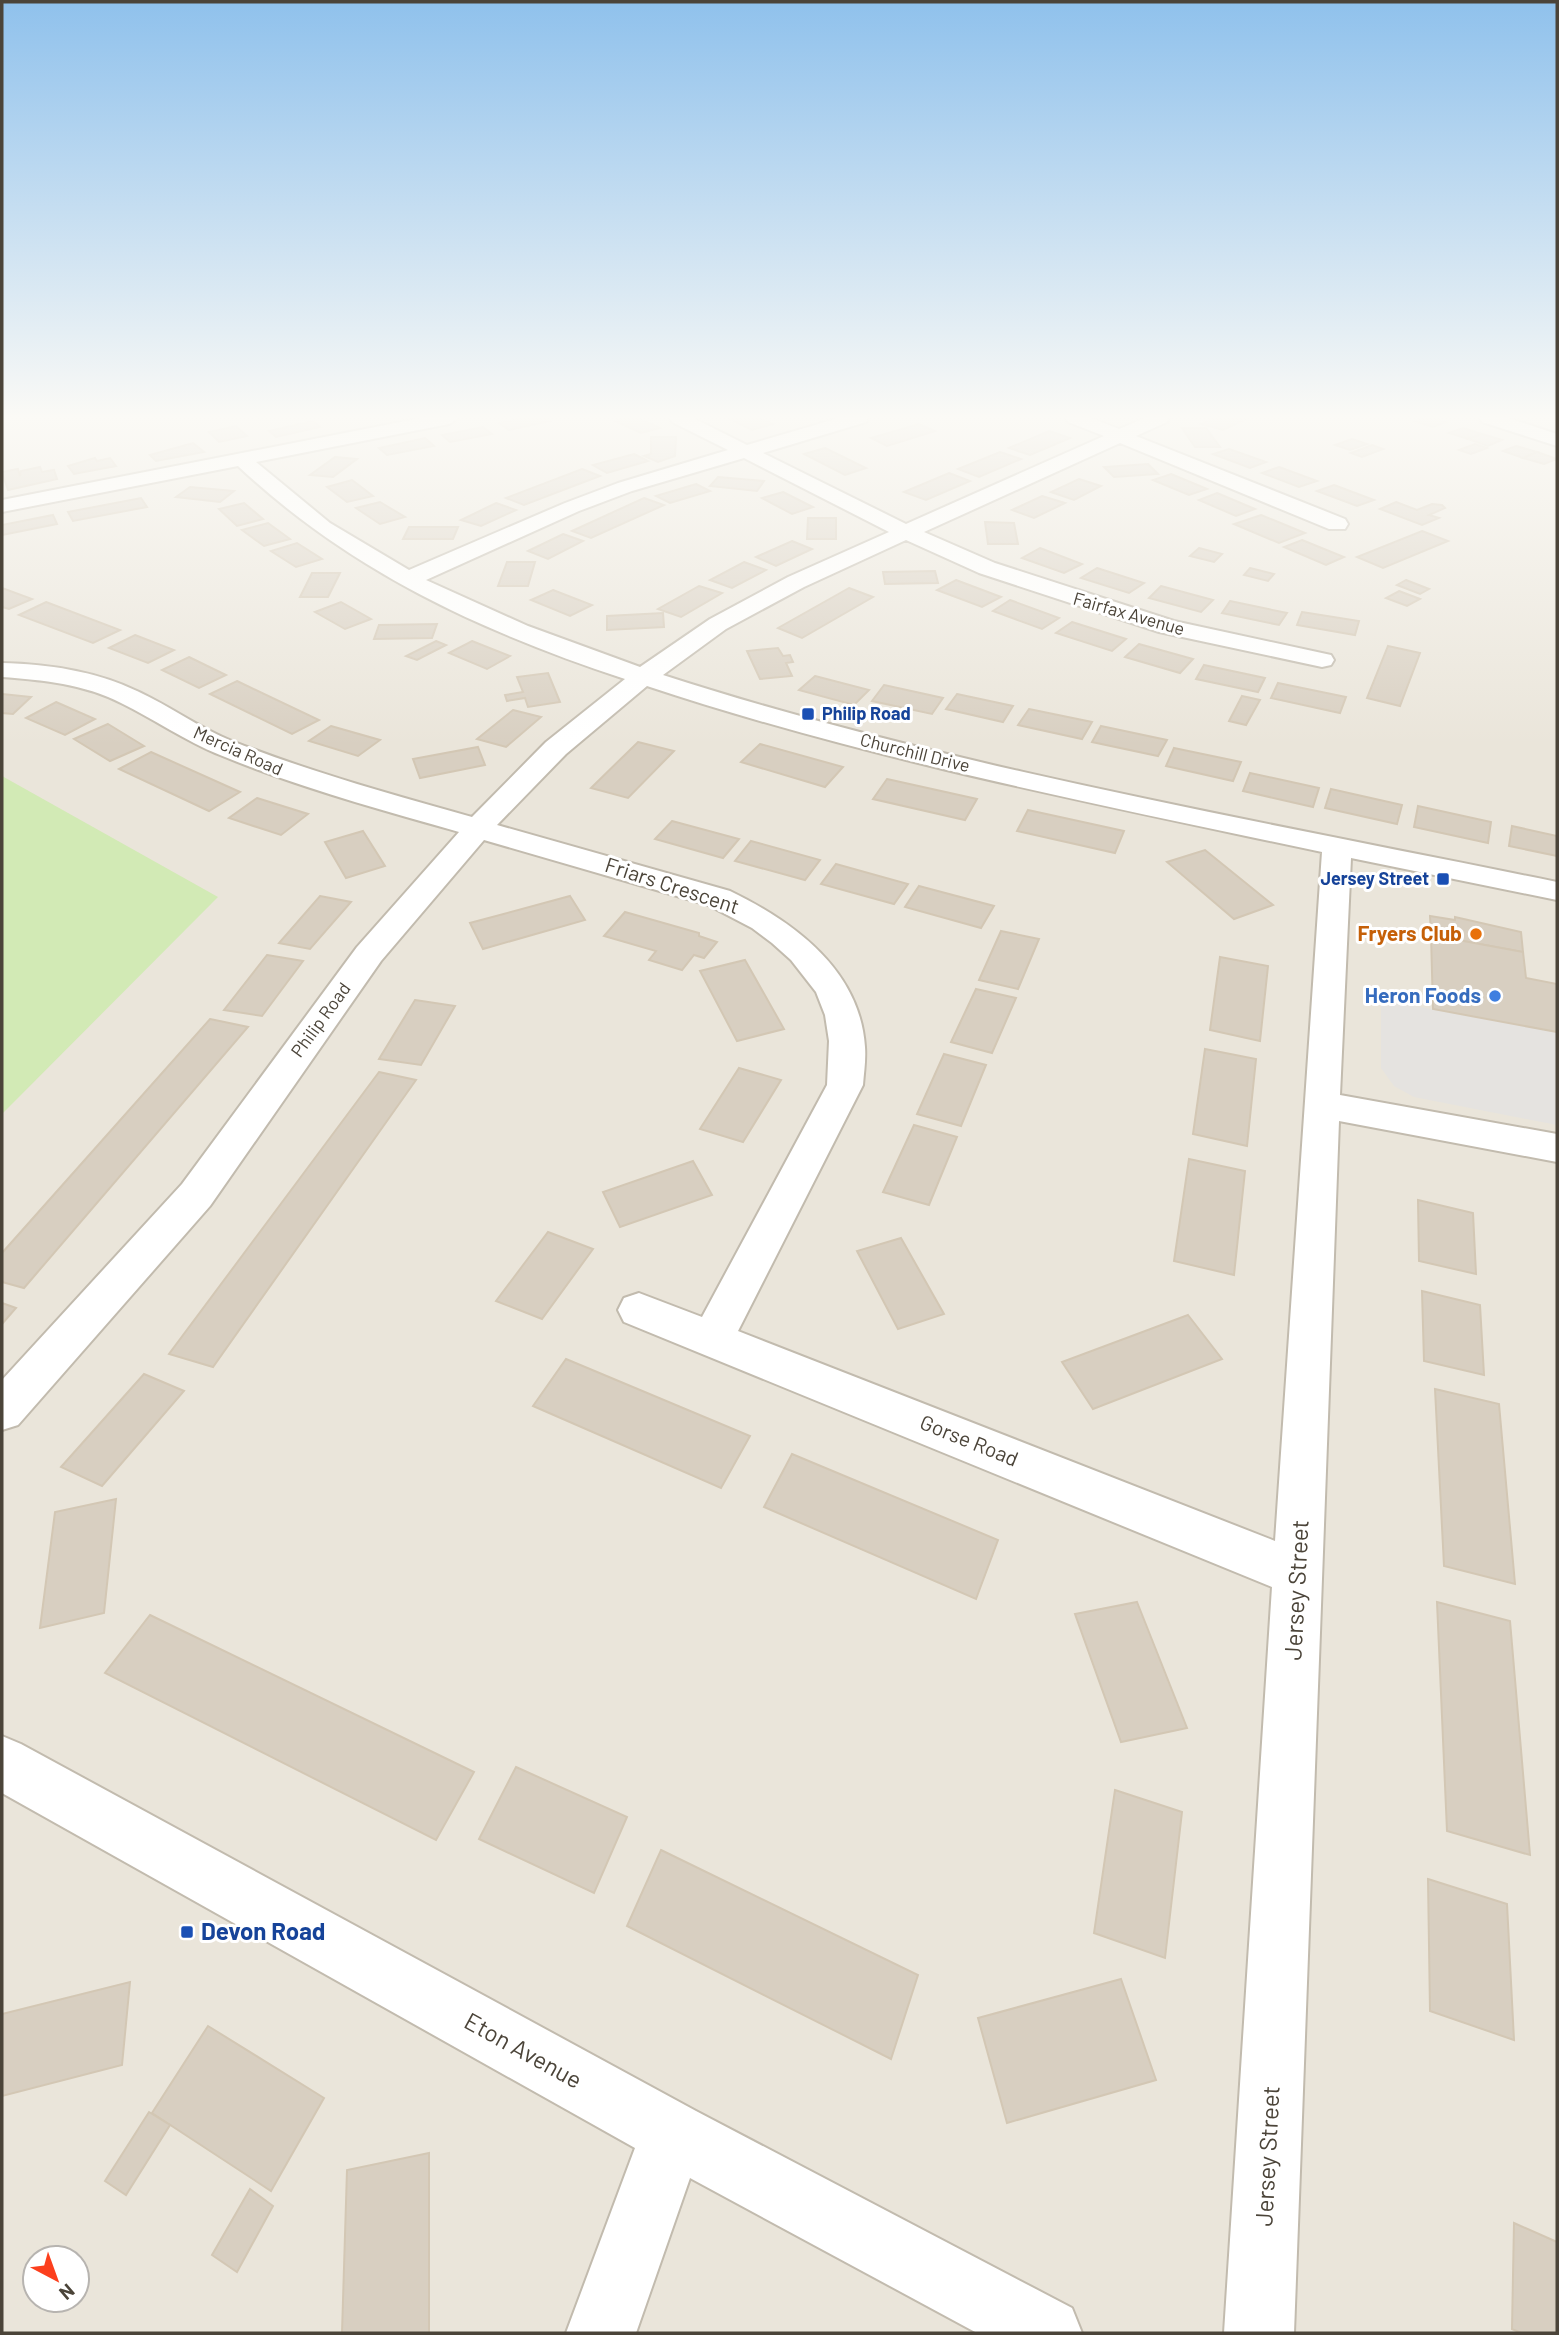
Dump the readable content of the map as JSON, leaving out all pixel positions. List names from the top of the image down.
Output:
{
  "streets": {
    "street": [
      "Fairfax Avenue",
      "Mercia Road",
      "Churchill Drive",
      "Friars Crescent",
      "Philip Road",
      "Gorse Road",
      "Jersey Street",
      "Eton Avenue"
    ]
  },
  "crossings": [
    ["Fairfax Avenue", "Philip Road"],
    ["Mercia Road", "Friars Crescent"],
    ["Mercia Road", "Philip Road"],
    ["Churchill Drive", "Philip Road"],
    ["Churchill Drive", "Jersey Street"],
    ["Friars Crescent", "Philip Road"],
    ["Friars Crescent", "Gorse Road"],
    ["Gorse Road", "Jersey Street"]
  ],
  "places": {
    "transit": ["Philip Road", "Jersey Street", "Devon Road"],
    "other": ["Fryers Club", "Heron Foods"]
  },
  "north": "bottom right"
}
